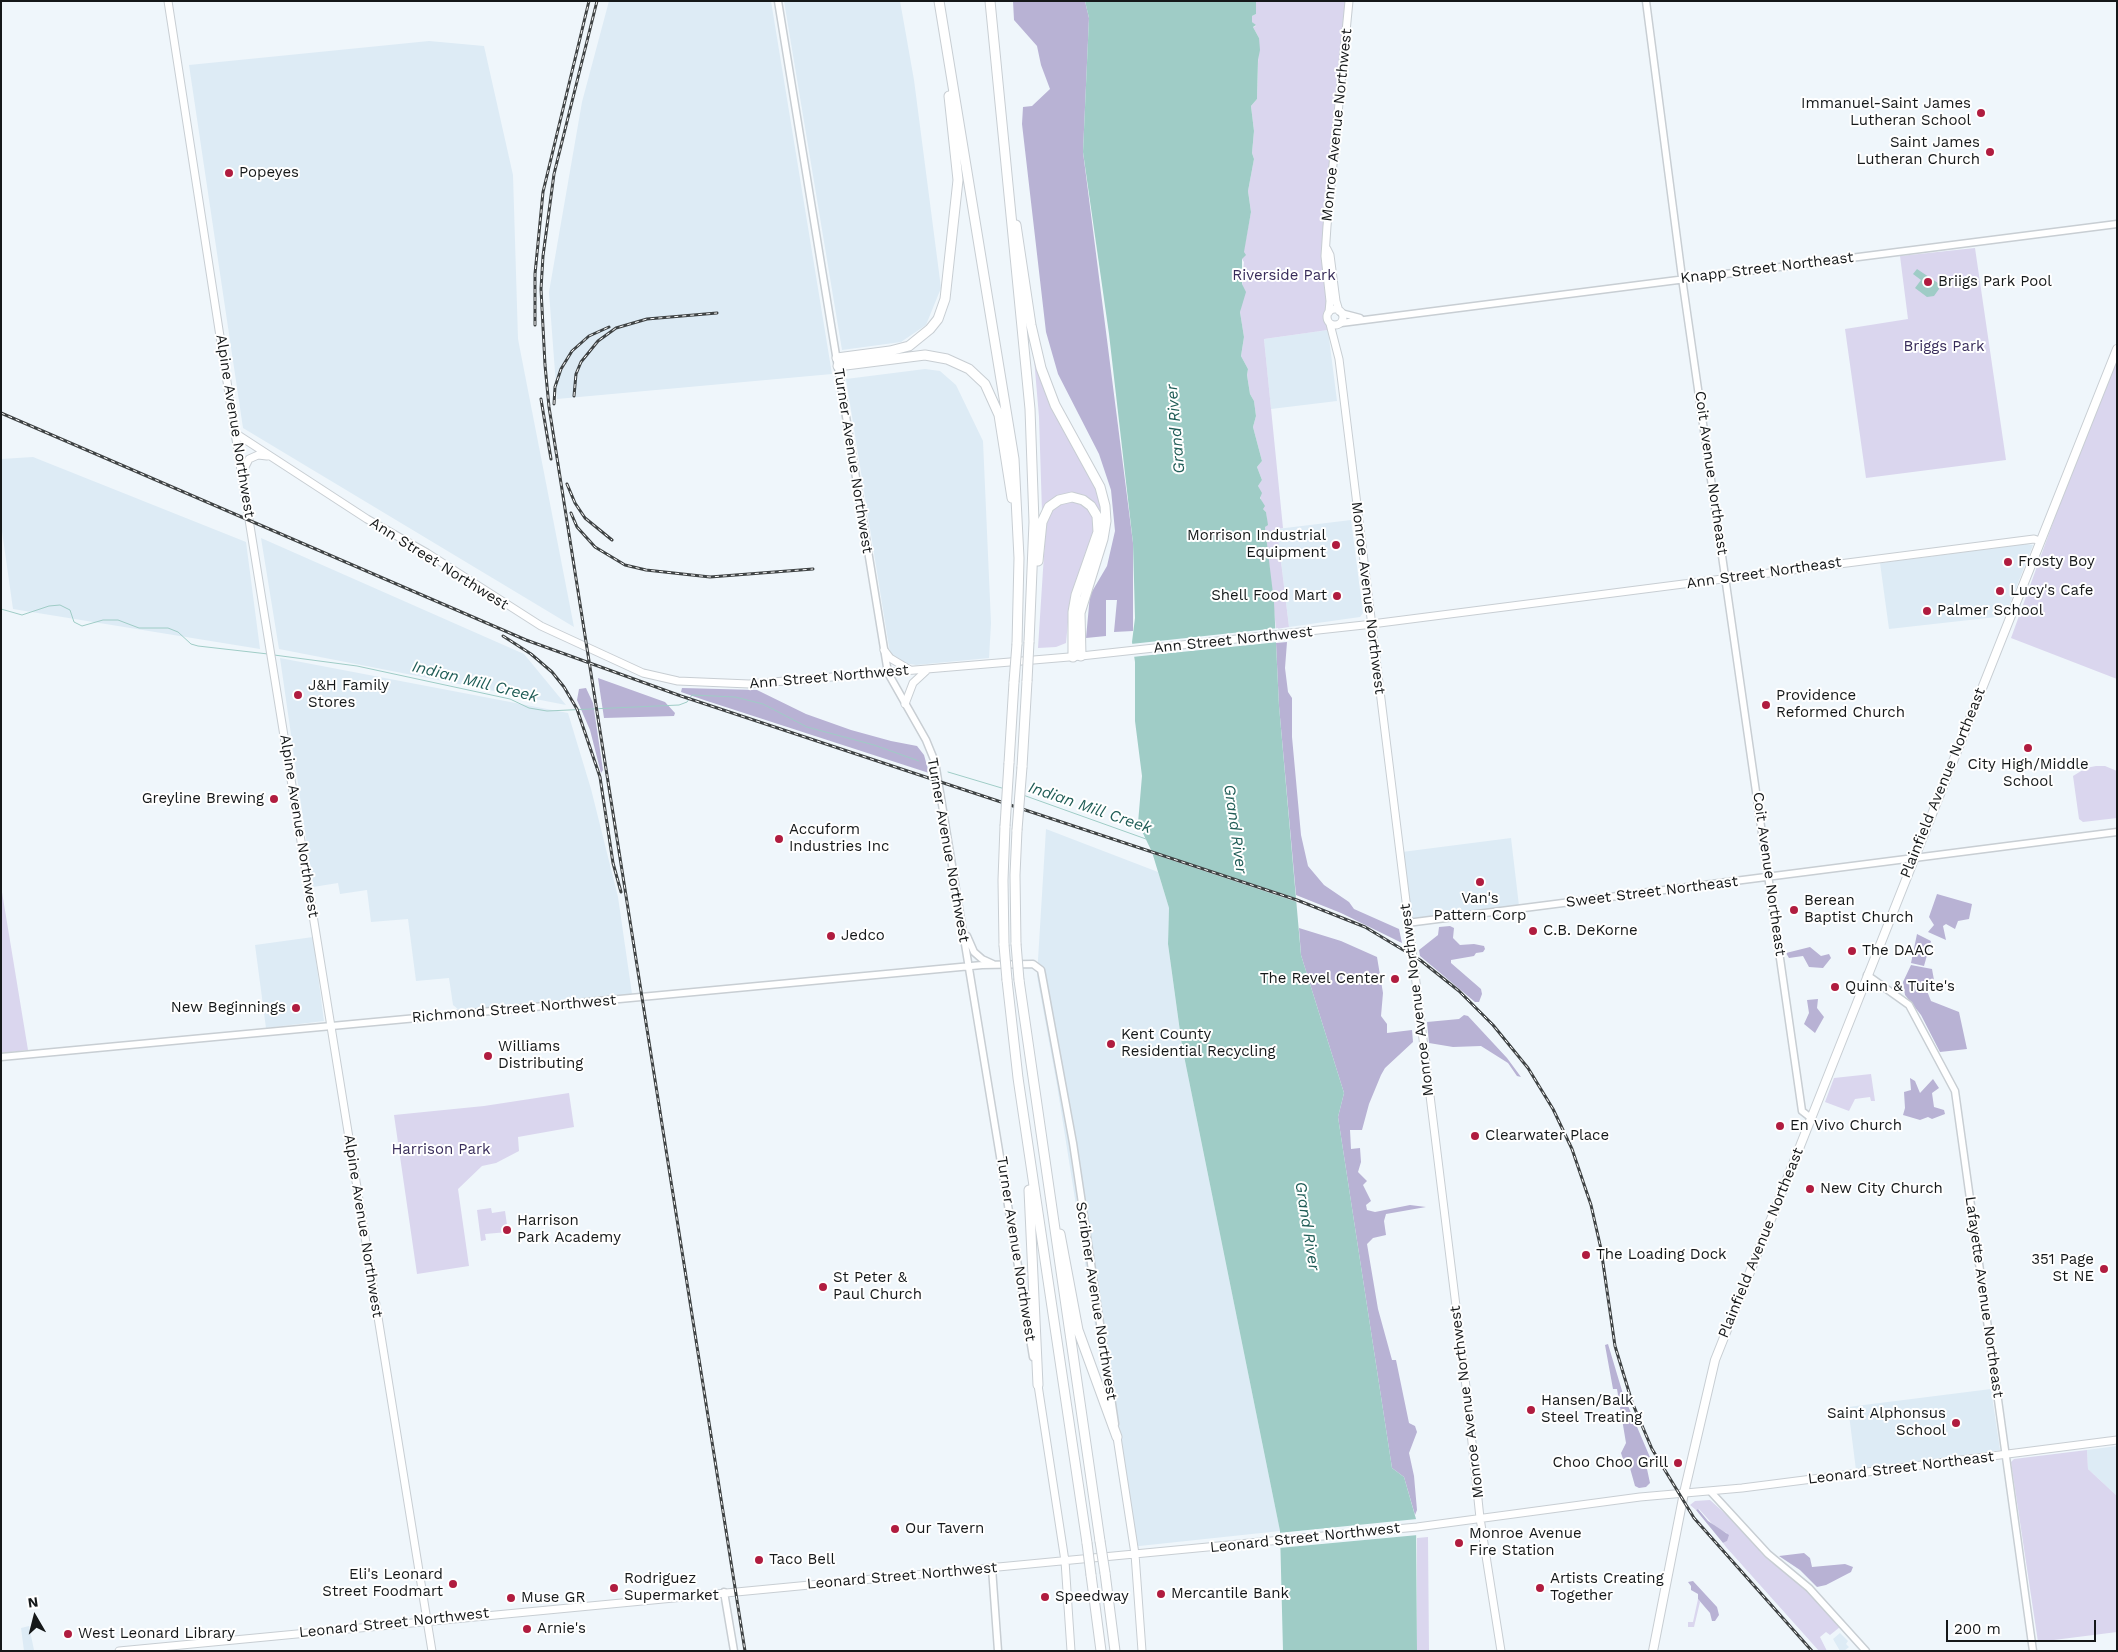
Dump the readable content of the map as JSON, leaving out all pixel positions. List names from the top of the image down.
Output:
{
  "streets": {
    "main road": [
      "Monroe Avenue Northwest",
      "Alpine Avenue Northwest",
      "Turner Avenue Northwest",
      "Ann Street Northwest",
      "Ann Street Northeast",
      "Plainfield Avenue Northeast",
      "Scribner Avenue Northwest",
      "Leonard Street Northeast",
      "Leonard Street Northwest"
    ],
    "street": [
      "Knapp Street Northeast",
      "Coit Avenue Northeast",
      "Sweet Street Northeast",
      "Richmond Street Northwest",
      "Lafayette Avenue Northeast"
    ]
  },
  "crossings": [
    ["Monroe Avenue Northwest", "Ann Street Northwest"],
    ["Monroe Avenue Northwest", "Sweet Street Northeast"],
    ["Monroe Avenue Northwest", "Leonard Street Northwest"],
    ["Knapp Street Northeast", "Coit Avenue Northeast"],
    ["Alpine Avenue Northwest", "Ann Street Northwest"],
    ["Alpine Avenue Northwest", "Richmond Street Northwest"],
    ["Alpine Avenue Northwest", "Leonard Street Northwest"],
    ["Turner Avenue Northwest", "Ann Street Northwest"],
    ["Turner Avenue Northwest", "Richmond Street Northwest"],
    ["Turner Avenue Northwest", "Leonard Street Northwest"],
    ["Coit Avenue Northeast", "Ann Street Northeast"],
    ["Coit Avenue Northeast", "Plainfield Avenue Northeast"],
    ["Coit Avenue Northeast", "Sweet Street Northeast"],
    ["Ann Street Northwest", "Ann Street Northeast"],
    ["Ann Street Northeast", "Plainfield Avenue Northeast"],
    ["Plainfield Avenue Northeast", "Sweet Street Northeast"],
    ["Plainfield Avenue Northeast", "Lafayette Avenue Northeast"],
    ["Plainfield Avenue Northeast", "Leonard Street Northeast"],
    ["Plainfield Avenue Northeast", "Leonard Street Northwest"],
    ["Richmond Street Northwest", "Scribner Avenue Northwest"],
    ["Lafayette Avenue Northeast", "Leonard Street Northeast"],
    ["Scribner Avenue Northwest", "Leonard Street Northwest"],
    ["Leonard Street Northeast", "Leonard Street Northwest"]
  ],
  "water": ["Grand River", "Indian Mill Creek"],
  "parks": ["Riverside Park", "Briggs Park", "Harrison Park"],
  "places": [
    "Immanuel-Saint James Lutheran School",
    "Saint James Lutheran Church",
    "Popeyes",
    "Briigs Park Pool",
    "Morrison Industrial Equipment",
    "Frosty Boy",
    "Lucy's Cafe",
    "Shell Food Mart",
    "Palmer School",
    "J&H Family Stores",
    "Providence Reformed Church",
    "City High/Middle School",
    "Greyline Brewing",
    "Accuform Industries Inc",
    "Van's Pattern Corp",
    "Berean Baptist Church",
    "C.B. DeKorne",
    "Jedco",
    "The DAAC",
    "The Revel Center",
    "Quinn & Tuite's",
    "New Beginnings",
    "Kent County Residential Recycling",
    "Williams Distributing",
    "En Vivo Church",
    "Clearwater Place",
    "New City Church",
    "Harrison Park Academy",
    "The Loading Dock",
    "351 Page St NE",
    "St Peter & Paul Church",
    "Hansen/Balk Steel Treating",
    "Saint Alphonsus School",
    "Choo Choo Grill",
    "Our Tavern",
    "Monroe Avenue Fire Station",
    "Taco Bell",
    "Eli's Leonard Street Foodmart",
    "Rodriguez Supermarket",
    "Artists Creating Together",
    "Mercantile Bank",
    "Speedway",
    "Muse GR",
    "Arnie's",
    "West Leonard Library"
  ],
  "scale_bar": "200 m",
  "north": "top"
}
